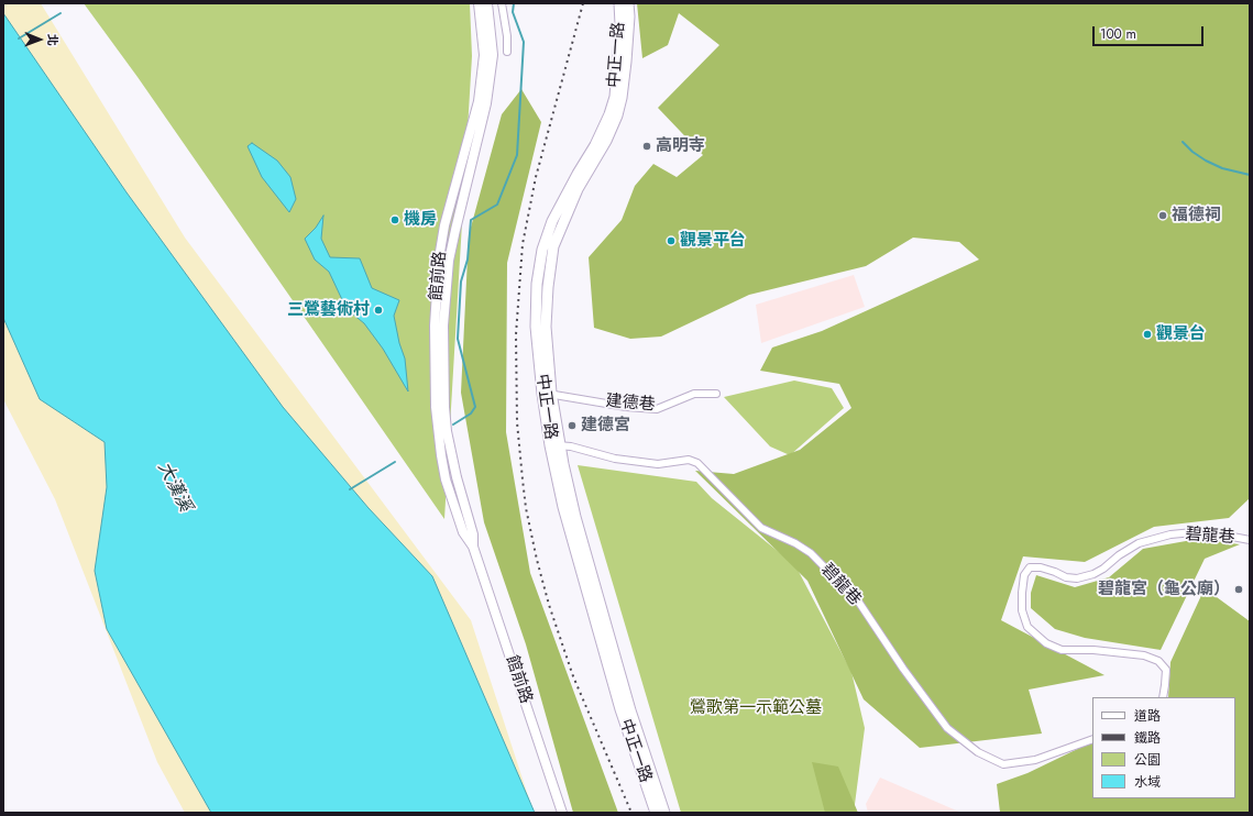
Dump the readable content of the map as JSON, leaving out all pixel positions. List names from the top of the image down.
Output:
{
  "streets": {
    "main road": ["中正一路"],
    "street": ["館前路", "建德巷", "碧龍巷"]
  },
  "crossings": [
    ["中正一路", "建德巷"],
    ["中正一路", "碧龍巷"]
  ],
  "water": ["大漢溪"],
  "parks": ["鶯歌第一示範公墓"],
  "places": [
    "高明寺",
    "福德祠",
    "機房",
    "觀景平台",
    "三鶯藝術村",
    "觀景台",
    "建德宮",
    "碧龍宮（龜公廟）"
  ],
  "legend": [
    "道路",
    "鐵路",
    "公園",
    "水域"
  ],
  "scale_bar": "100 m",
  "north": "right"
}
